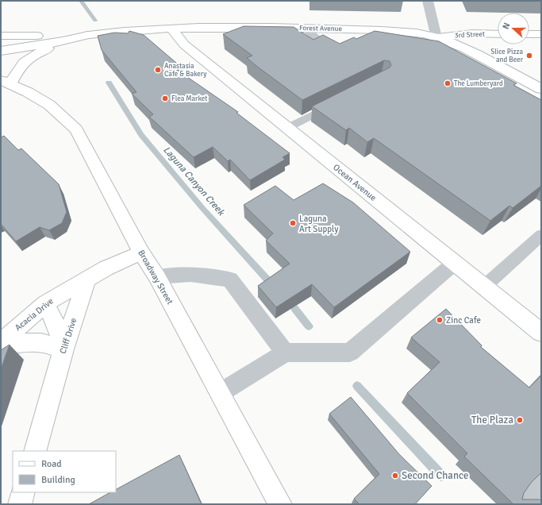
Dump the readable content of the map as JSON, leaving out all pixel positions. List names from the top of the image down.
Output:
{
  "streets": {
    "street": [
      "Forest Avenue",
      "3rd Street",
      "Ocean Avenue",
      "Broadway Street",
      "Acacia Drive",
      "Cliff Drive"
    ]
  },
  "crossings": [
    ["Forest Avenue", "3rd Street"],
    ["Forest Avenue", "Ocean Avenue"],
    ["Acacia Drive", "Cliff Drive"]
  ],
  "water": ["Laguna Canyon Creek"],
  "places": [
    "Slice Pizza and Beer",
    "Anastasia Cafe & Bakery",
    "The Lumberyard",
    "Flea Market",
    "Laguna Art Supply",
    "Zinc Cafe",
    "The Plaza",
    "Second Chance"
  ],
  "legend": ["Road", "Building"],
  "north": "left"
}
